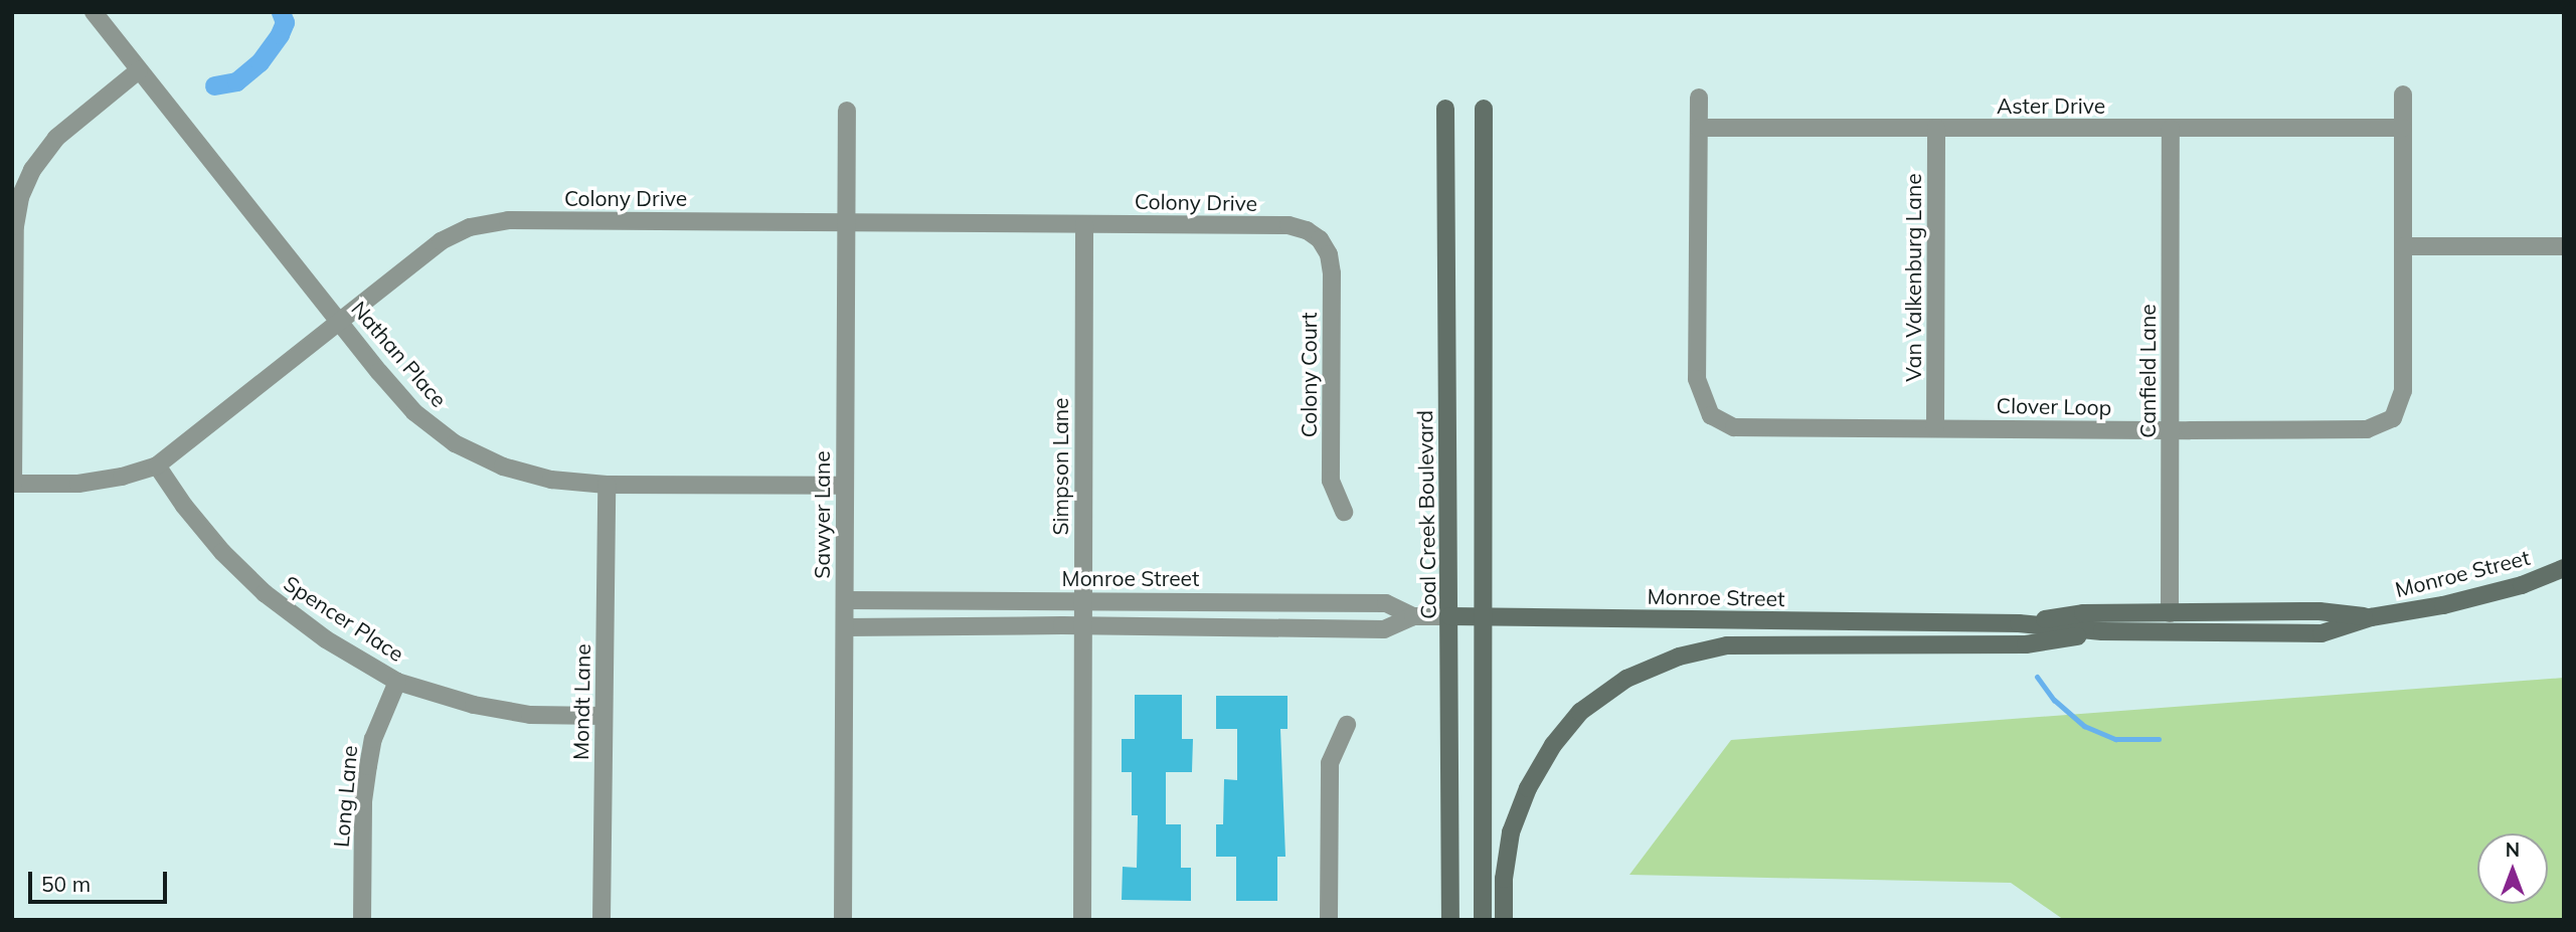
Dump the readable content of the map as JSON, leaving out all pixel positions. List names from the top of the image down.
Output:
{
  "streets": {
    "main road": ["Coal Creek Boulevard", "Monroe Street"],
    "street": [
      "Aster Drive",
      "Colony Drive",
      "Van Valkenburg Lane",
      "Nathan Place",
      "Canfield Lane",
      "Colony Court",
      "Clover Loop",
      "Simpson Lane",
      "Sawyer Lane",
      "Spencer Place",
      "Mondt Lane",
      "Long Lane"
    ]
  },
  "crossings": [
    ["Aster Drive", "Van Valkenburg Lane"],
    ["Aster Drive", "Canfield Lane"],
    ["Aster Drive", "Clover Loop"],
    ["Colony Drive", "Nathan Place"],
    ["Colony Drive", "Colony Court"],
    ["Colony Drive", "Simpson Lane"],
    ["Colony Drive", "Sawyer Lane"],
    ["Colony Drive", "Spencer Place"],
    ["Van Valkenburg Lane", "Clover Loop"],
    ["Nathan Place", "Sawyer Lane"],
    ["Nathan Place", "Mondt Lane"],
    ["Canfield Lane", "Clover Loop"],
    ["Canfield Lane", "Monroe Street"],
    ["Simpson Lane", "Monroe Street"],
    ["Sawyer Lane", "Monroe Street"],
    ["Coal Creek Boulevard", "Monroe Street"],
    ["Spencer Place", "Mondt Lane"],
    ["Spencer Place", "Long Lane"]
  ],
  "scale_bar": "50 m",
  "north": "top"
}
